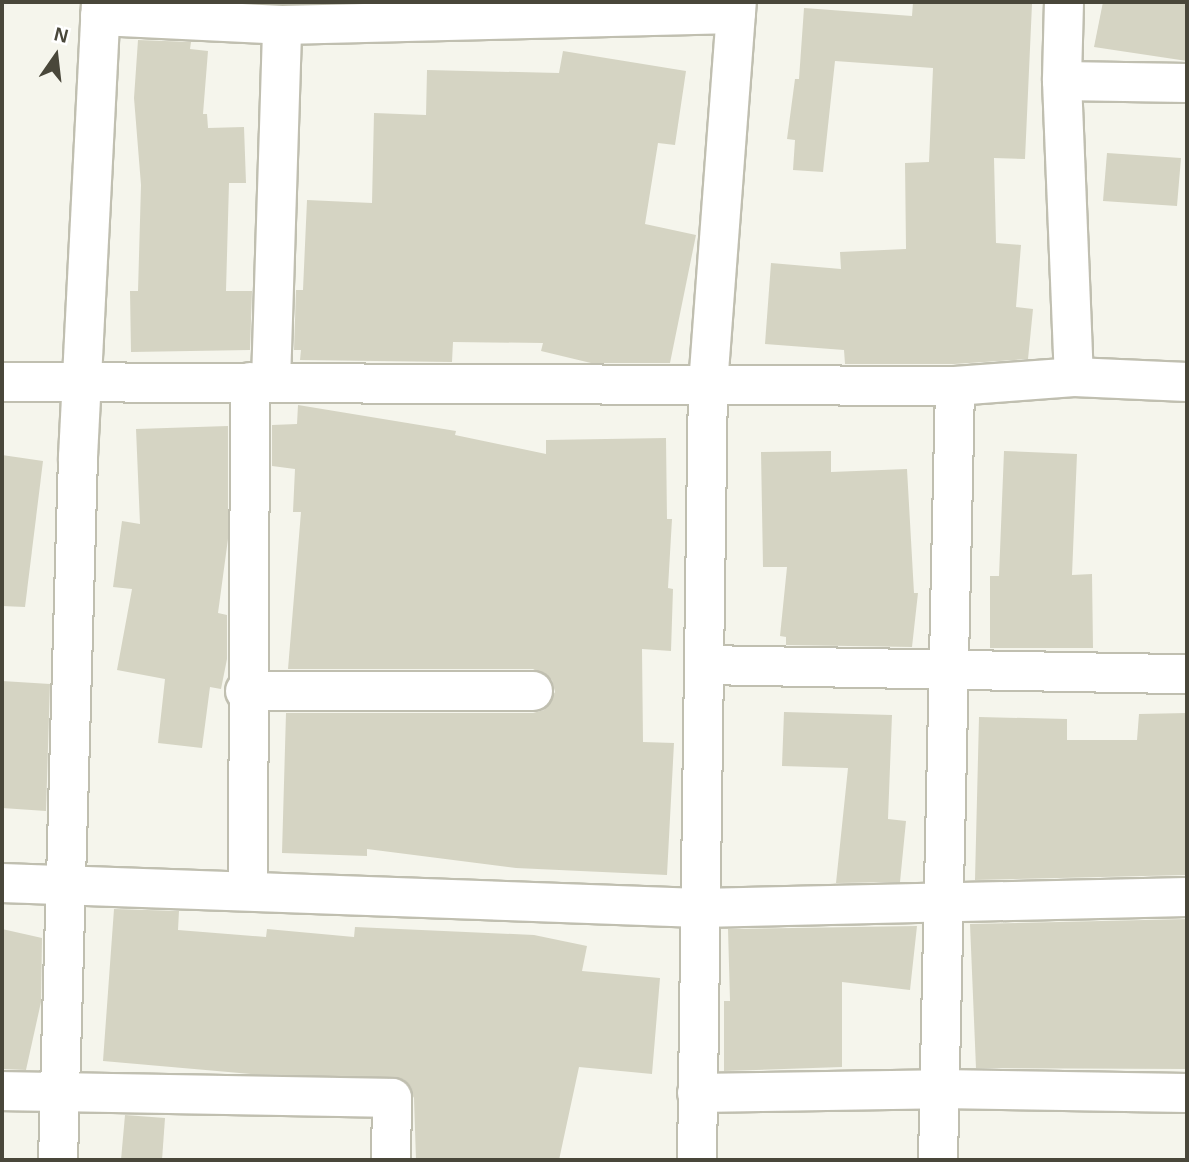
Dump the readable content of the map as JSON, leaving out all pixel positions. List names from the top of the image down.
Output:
{
  "north": "top"
}
